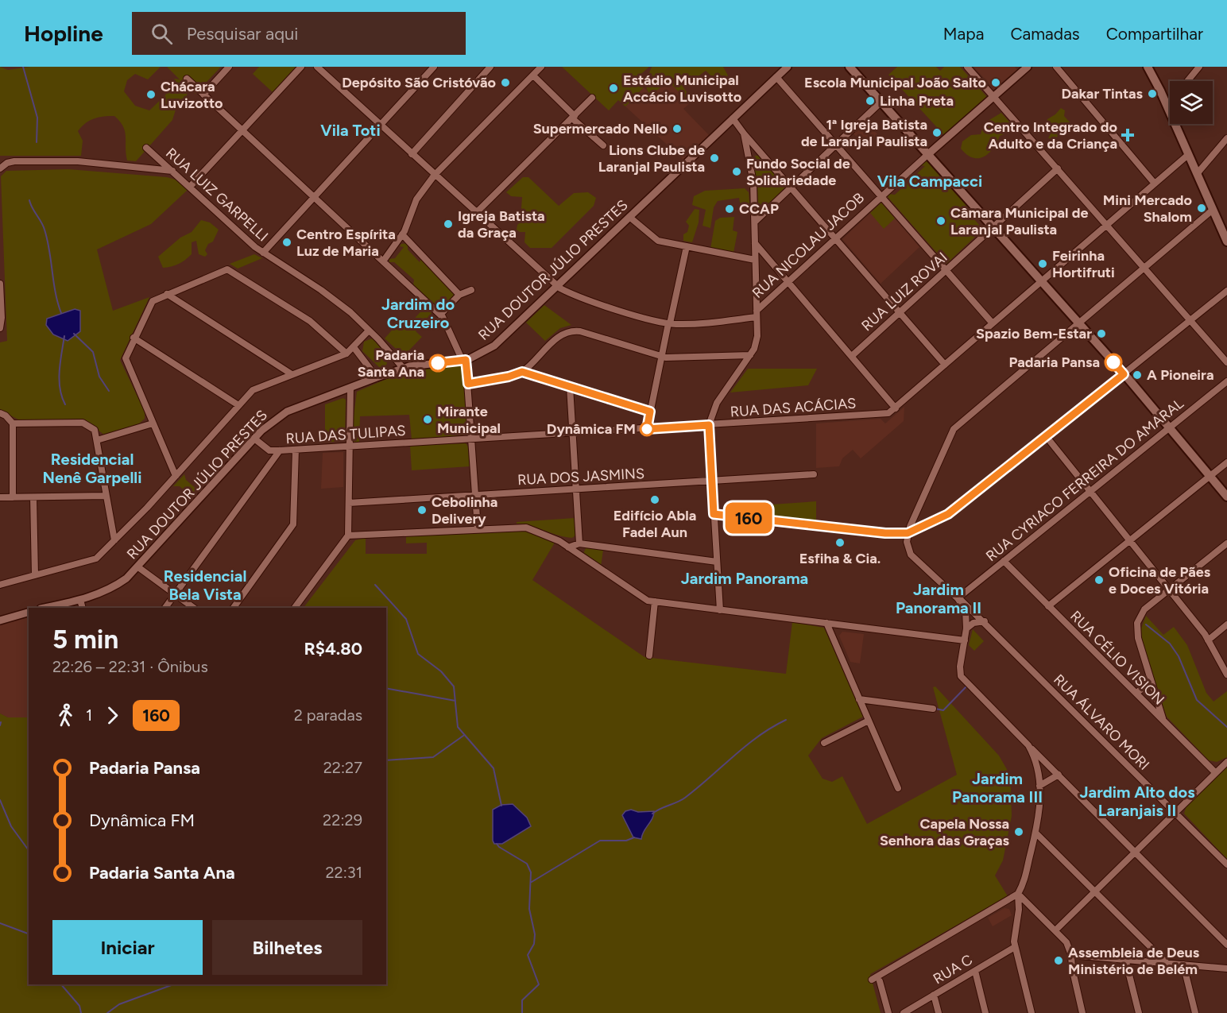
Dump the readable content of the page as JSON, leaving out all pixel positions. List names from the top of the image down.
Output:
{
  "streets": {
    "street": [
      "RUA LUIZ GARPELLI",
      "RUA NICOLAU JACOB",
      "RUA DOUTOR JÚLIO PRESTES",
      "RUA LUIZ ROVAI",
      "RUA DAS ACÁCIAS",
      "RUA DAS TULIPAS",
      "RUA DOS JASMINS",
      "RUA CYRIACO FERREIRA DO AMARAL",
      "RUA CÉLIO VISION",
      "RUA ÁLVARO MORI",
      "RUA C"
    ]
  },
  "crossings": [
    ["RUA LUIZ GARPELLI", "RUA DOUTOR JÚLIO PRESTES"],
    ["RUA DOUTOR JÚLIO PRESTES", "RUA DAS TULIPAS"],
    ["RUA DAS ACÁCIAS", "RUA DAS TULIPAS"],
    ["RUA CYRIACO FERREIRA DO AMARAL", "RUA CÉLIO VISION"],
    ["RUA CYRIACO FERREIRA DO AMARAL", "RUA ÁLVARO MORI"]
  ],
  "districts": [
    "Vila Toti",
    "Vila Campacci",
    "Jardim do Cruzeiro",
    "Residencial Nenê Garpelli",
    "Residencial Bela Vista",
    "Jardim Panorama",
    "Jardim Panorama II",
    "Jardim Panorama III",
    "Jardim Alto dos Laranjais II"
  ],
  "places": {
    "other": [
      "Depósito São Cristóvão",
      "Escola Municipal João Salto",
      "Estádio Municipal Accácio Luvisotto",
      "Dakar Tintas",
      "Chácara Luvizotto",
      "Linha Preta",
      "Supermercado Nello",
      "1ª Igreja Batista de Laranjal Paulista",
      "Lions Clube de Laranjal Paulista",
      "Fundo Social de Solidariedade",
      "Mini Mercado Shalom",
      "CCAP",
      "Câmara Municipal de Laranjal Paulista",
      "Igreja Batista da Graça",
      "Centro Espírita Luz de Maria",
      "Feirinha Hortifruti",
      "Spazio Bem-Estar",
      "Padaria Pansa",
      "Padaria Santa Ana",
      "A Pioneira",
      "Mirante Municipal",
      "Dynâmica FM",
      "Edifício Abla Fadel Aun",
      "Cebolinha Delivery",
      "Esfiha & Cia.",
      "Oficina de Pães e Doces Vitória",
      "Capela Nossa Senhora das Graças",
      "Assembleia de Deus Ministério de Belém"
    ],
    "health": ["Centro Integrado do Adulto e da Criança"]
  },
  "lines": ["bus line 160"],
  "page": {
    "header": "Hopline",
    "search": "Pesquisar aqui",
    "nav": ["Mapa", "Camadas", "Compartilhar"],
    "on_map": "160",
    "heading": ["5 min", "22:26 – 22:31 · Ônibus", "R$4.80"],
    "legs": ["1", "160", "2 paradas"],
    "list": [
      {
        "name": "Padaria Pansa",
        "value": "22:27"
      },
      {
        "name": "Dynâmica FM",
        "value": "22:29"
      },
      {
        "name": "Padaria Santa Ana",
        "value": "22:31"
      }
    ],
    "buttons": ["Iniciar", "Bilhetes"]
  }
}
